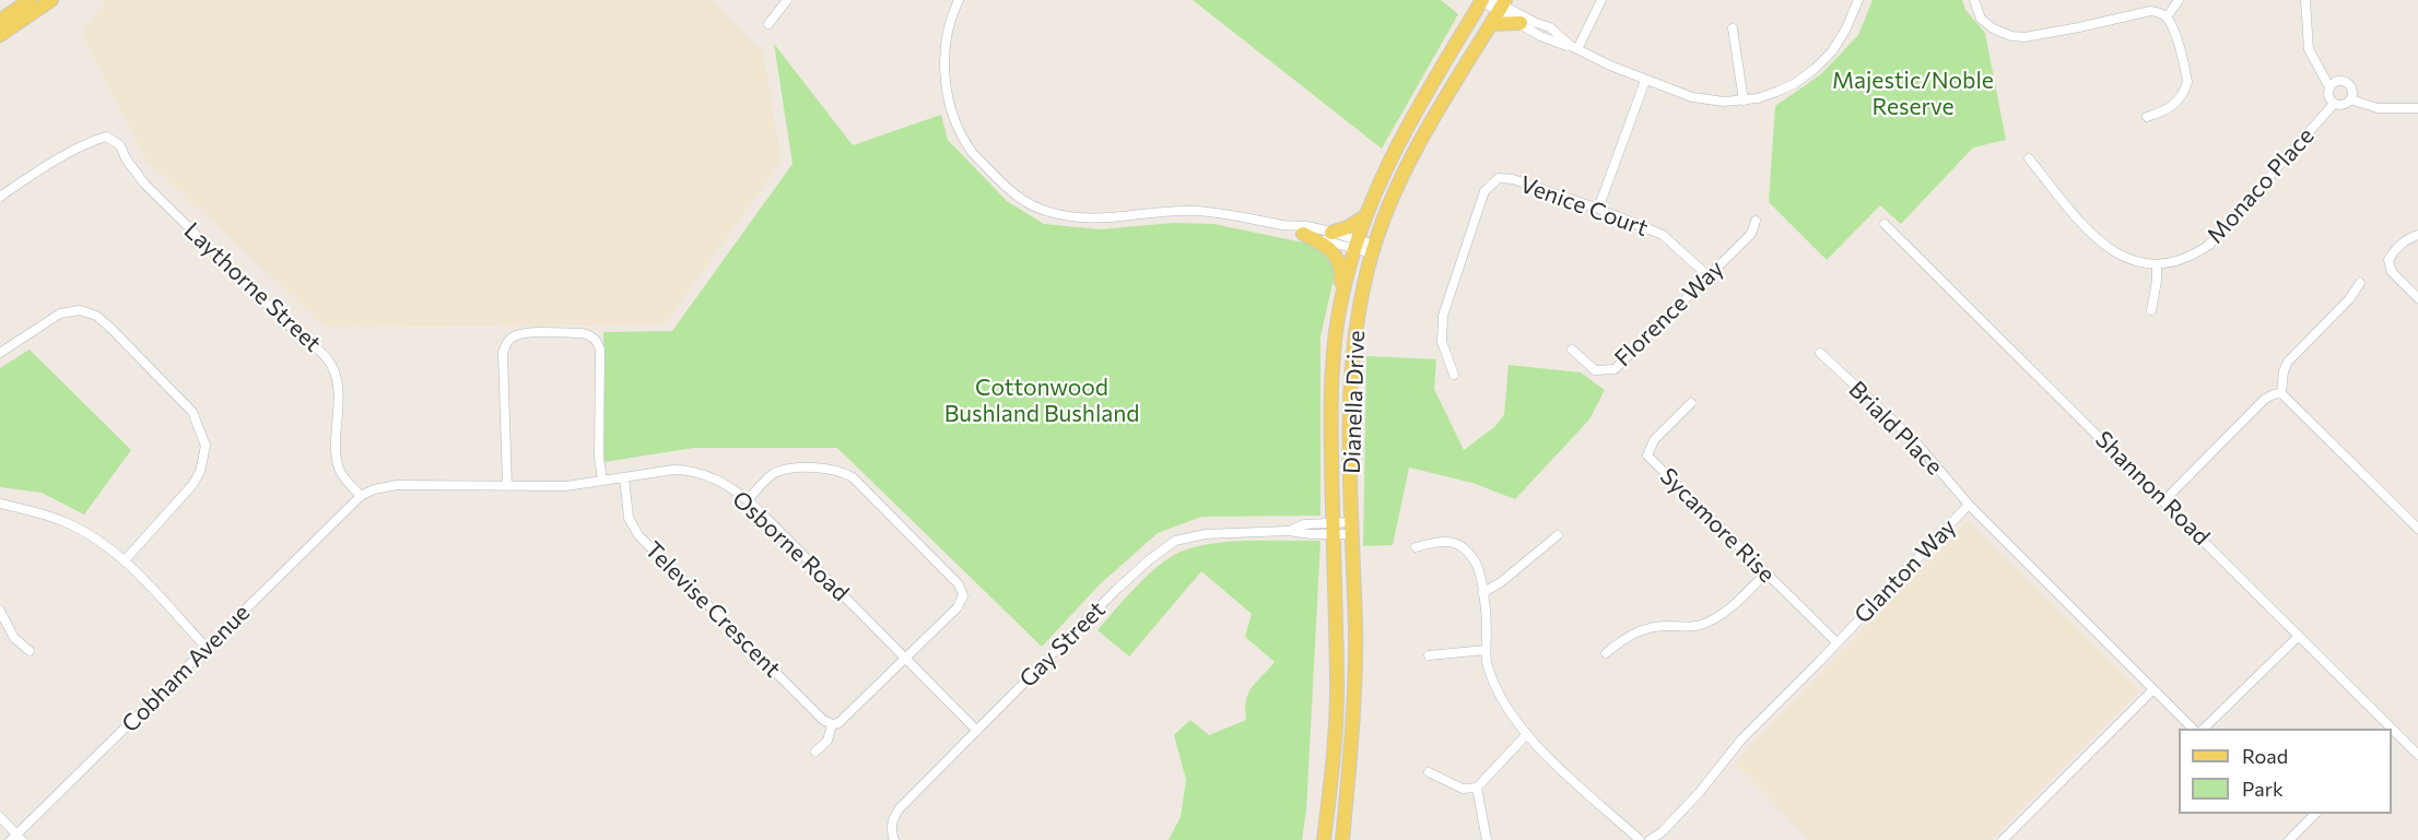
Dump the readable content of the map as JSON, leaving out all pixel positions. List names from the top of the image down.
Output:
{
  "streets": {
    "main road": ["Dianella Drive"],
    "street": [
      "Monaco Place",
      "Venice Court",
      "Laythorne Street",
      "Florence Way",
      "Briald Place",
      "Shannon Road",
      "Sycamore Rise",
      "Osborne Road",
      "Glanton Way",
      "Televise Crescent",
      "Gay Street",
      "Cobham Avenue"
    ]
  },
  "crossings": [
    ["Venice Court", "Florence Way"],
    ["Laythorne Street", "Osborne Road"],
    ["Laythorne Street", "Cobham Avenue"],
    ["Dianella Drive", "Gay Street"],
    ["Briald Place", "Glanton Way"],
    ["Sycamore Rise", "Glanton Way"],
    ["Osborne Road", "Televise Crescent"],
    ["Osborne Road", "Gay Street"],
    ["Osborne Road", "Cobham Avenue"]
  ],
  "parks": ["Majestic/Noble Reserve", "Cottonwood Bushland Bushland"],
  "legend": ["Road", "Park"]
}
